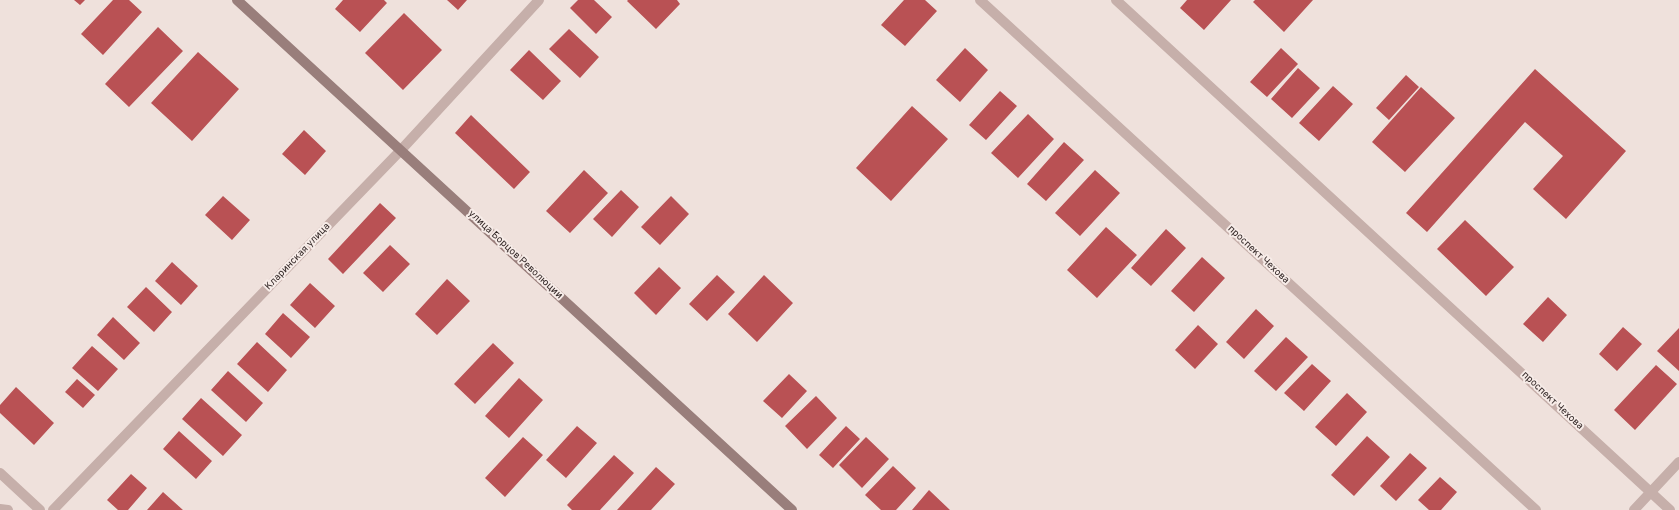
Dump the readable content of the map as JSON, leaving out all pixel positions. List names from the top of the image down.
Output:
{
  "streets": {
    "main road": ["улица Борцов Революции"],
    "street": ["проспект Чехова", "Кларинская улица"]
  },
  "crossings": [
    ["улица Борцов Революции", "Кларинская улица"]
  ]
}
